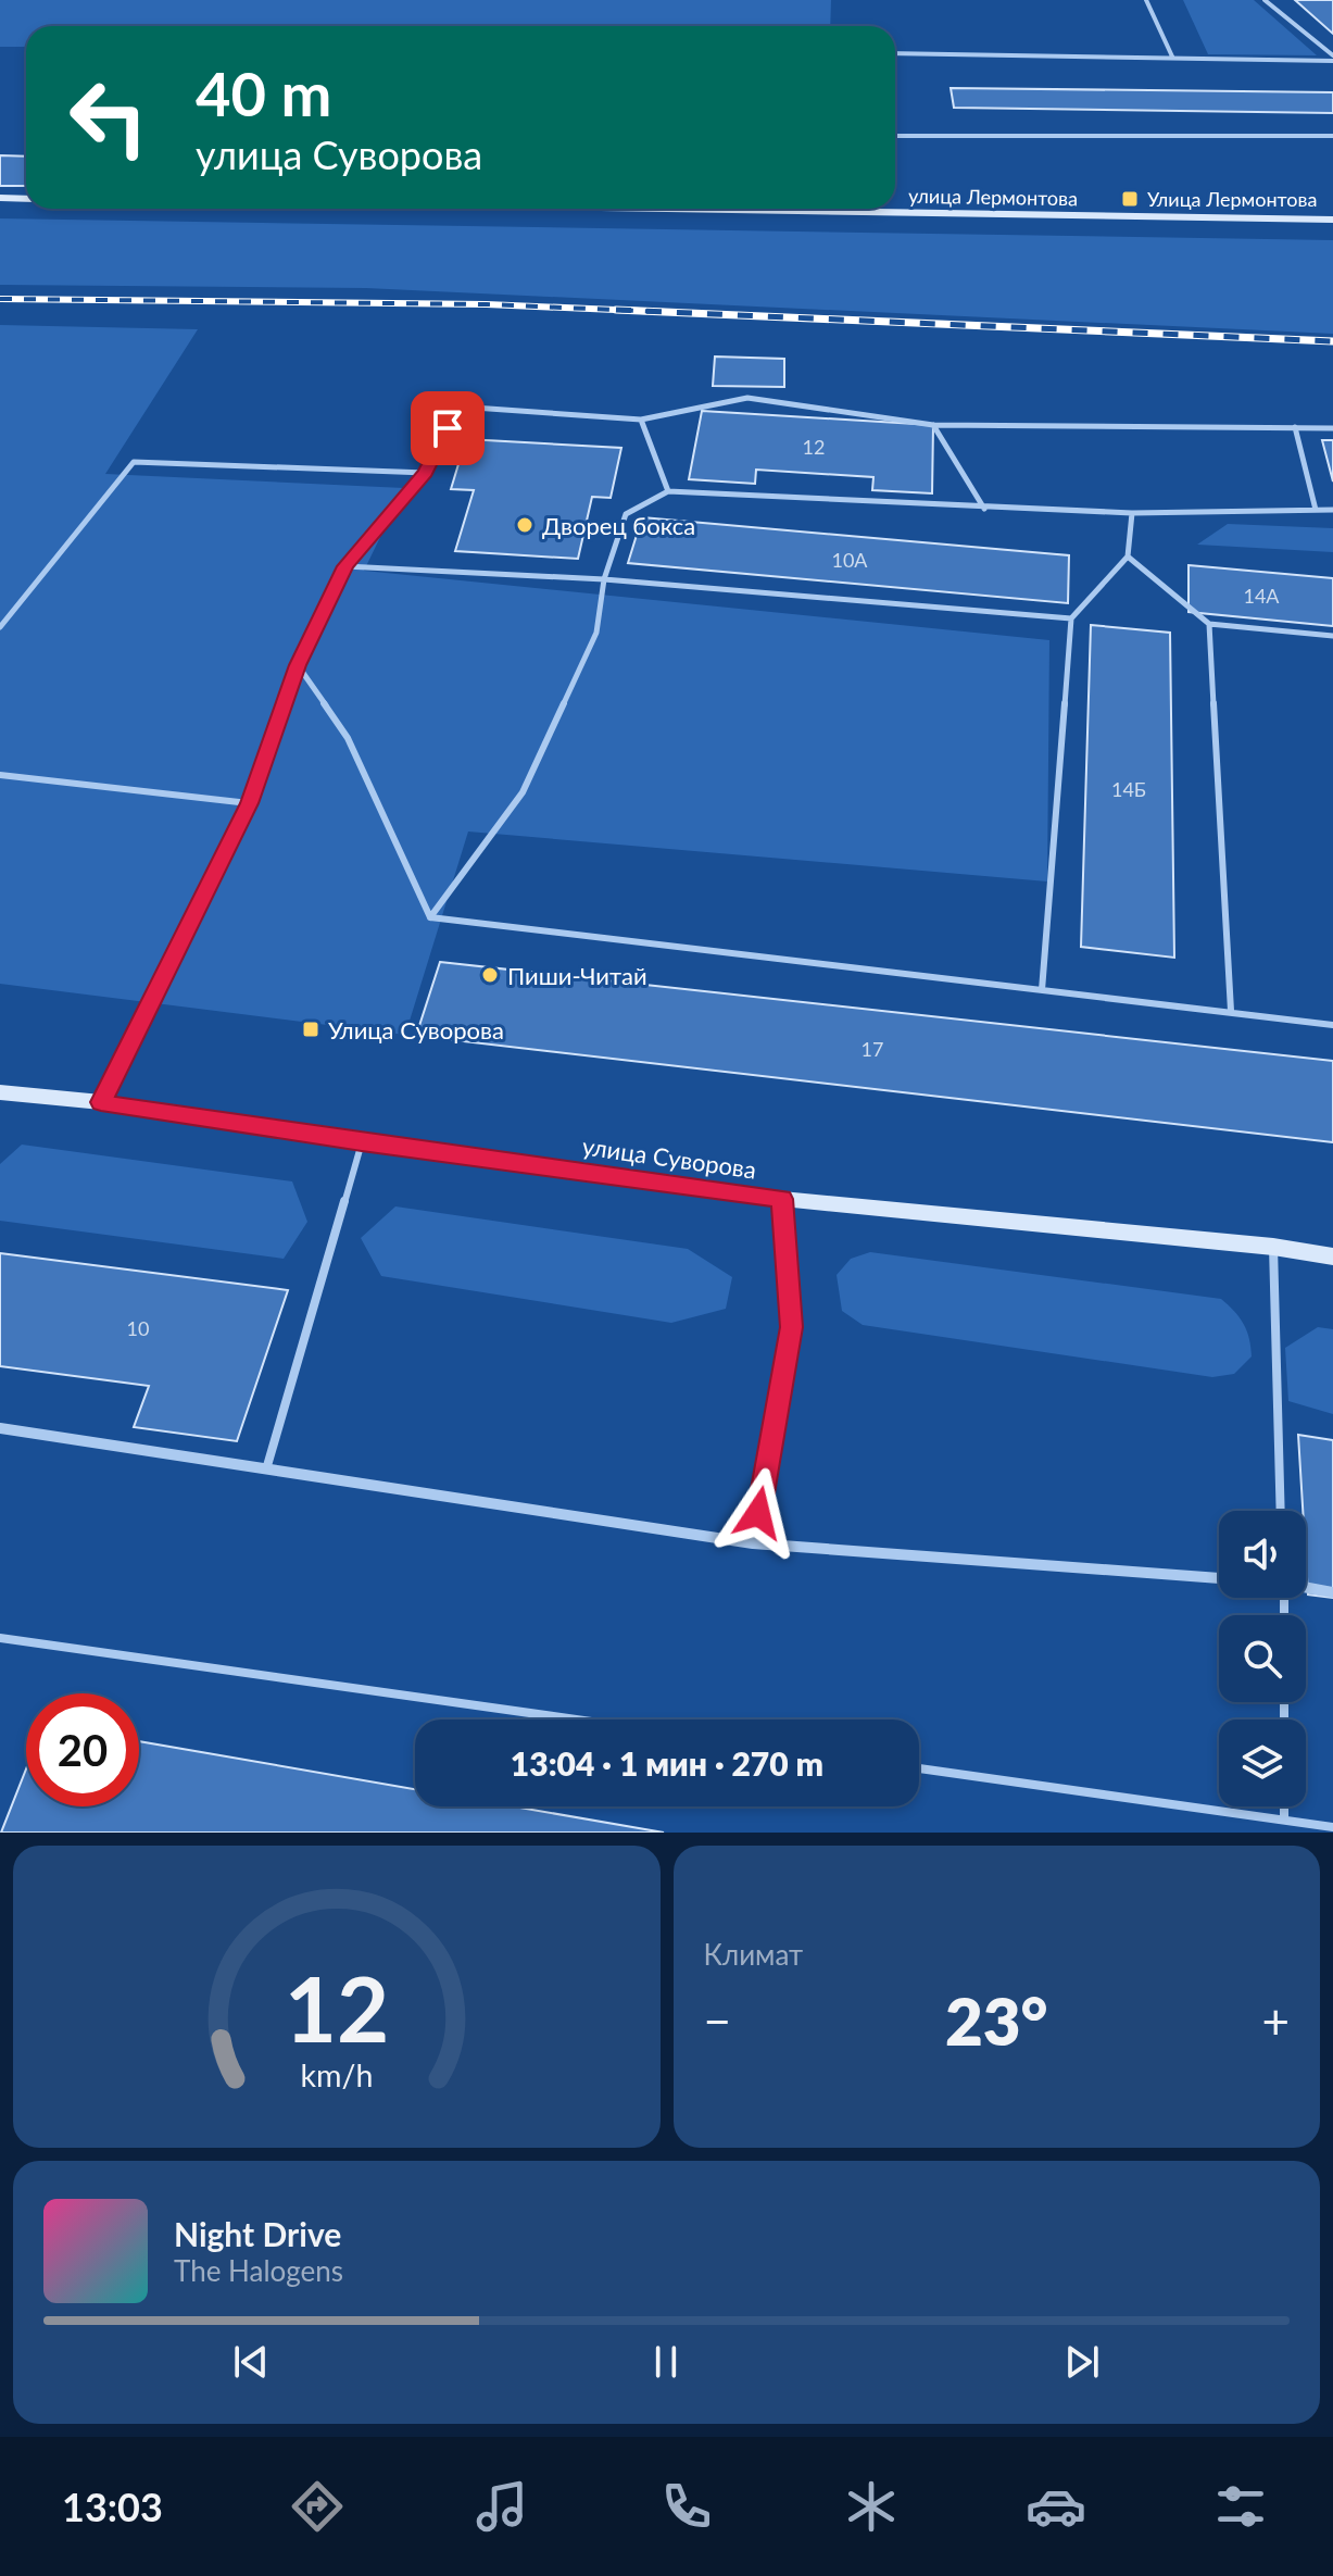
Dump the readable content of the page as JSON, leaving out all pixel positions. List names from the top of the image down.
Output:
{
  "streets": {
    "main road": ["улица Лермонтова", "улица Суворова"]
  },
  "places": {
    "transit": ["Улица Лермонтова", "Улица Суворова"],
    "other": ["Дворец бокса", "Пиши-Читай"]
  },
  "house_numbers": [
    "12",
    "10А",
    "14А",
    "14Б",
    "17",
    "10"
  ],
  "page": {
    "turn": ["40 m", "улица Суворова"],
    "limit": "20",
    "trip": "13:04 · 1 мин · 270 m",
    "tile": "Климат",
    "heat": ["−", "23°", "+"],
    "song": ["Night Drive", "The Halogens"],
    "tabs": "13:03",
    "gauge": ["12", "km/h"]
  }
}
